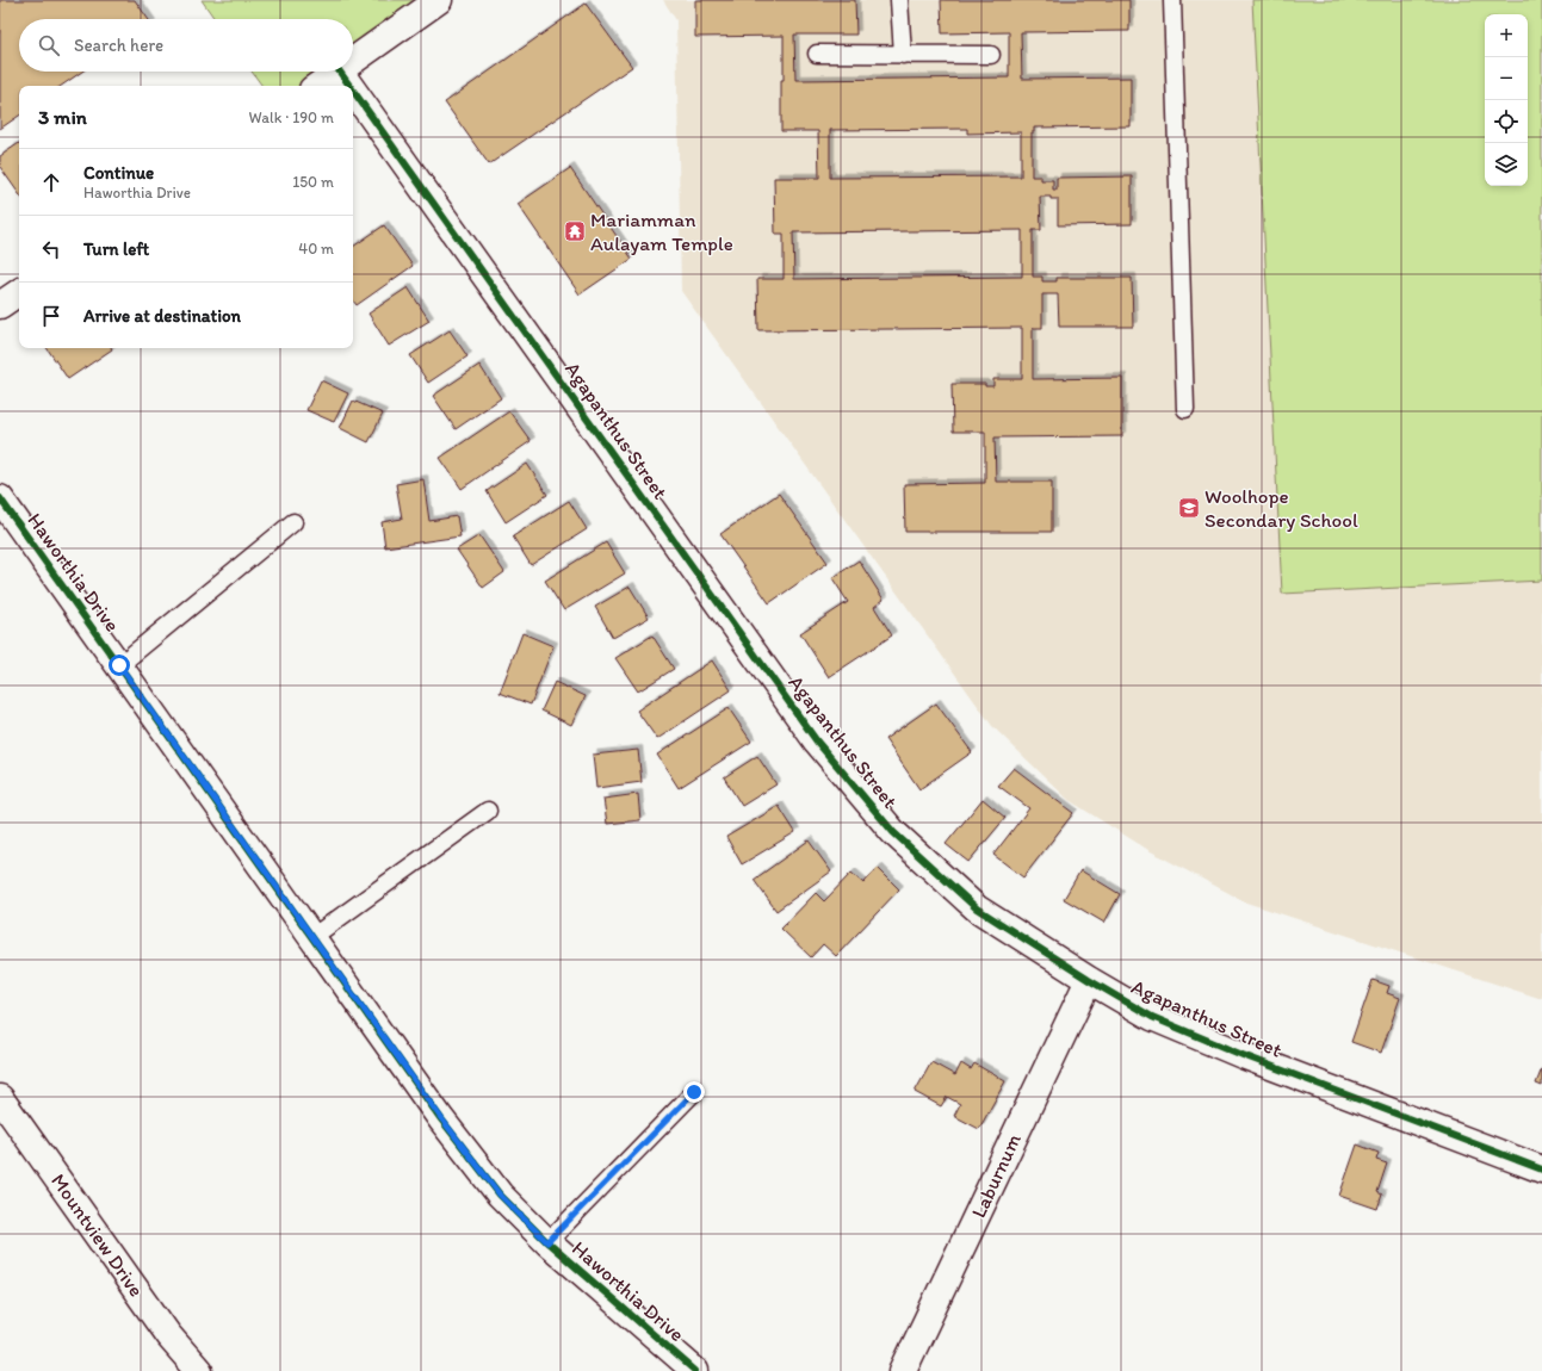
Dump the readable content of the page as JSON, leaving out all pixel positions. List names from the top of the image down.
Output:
{
  "streets": {
    "street": [
      "Agapanthus Street",
      "Haworthia Drive",
      "Laburnum",
      "Mountview Drive"
    ]
  },
  "crossings": [
    ["Agapanthus Street", "Laburnum"]
  ],
  "places": {
    "temple": ["Mariamman Aulayam Temple"],
    "school or university": ["Woolhope Secondary School"]
  },
  "page": {
    "map_buttons": ["+", "−"],
    "search": "Search here",
    "heading": ["3 min", "Walk · 190 m"],
    "list": [
      ["Continue", "Haworthia Drive", "150 m"],
      ["Turn left", "40 m"],
      "Arrive at destination"
    ]
  }
}
